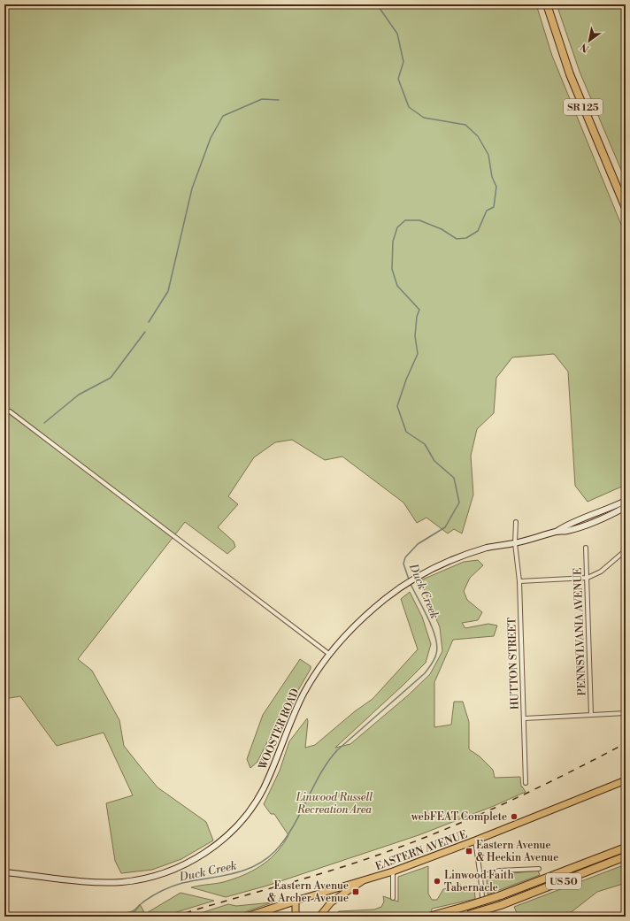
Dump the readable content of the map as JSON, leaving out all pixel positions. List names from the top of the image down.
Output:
{
  "streets": {
    "highway": ["SR 125", "US 50"],
    "main road": ["EASTERN AVENUE"],
    "street": ["PENNSYLVANIA AVENUE", "HUTTON STREET", "WOOSTER ROAD"]
  },
  "crossings": [
    ["HUTTON STREET", "WOOSTER ROAD"]
  ],
  "water": ["Duck Creek"],
  "parks": ["Linwood Russell Recreation Area"],
  "places": {
    "other": ["webFEAT Complete", "Linwood Faith Tabernacle"],
    "transit": ["Eastern Avenue & Heekin Avenue", "Eastern Avenue & Archer Avenue"]
  },
  "north": "bottom left"
}
